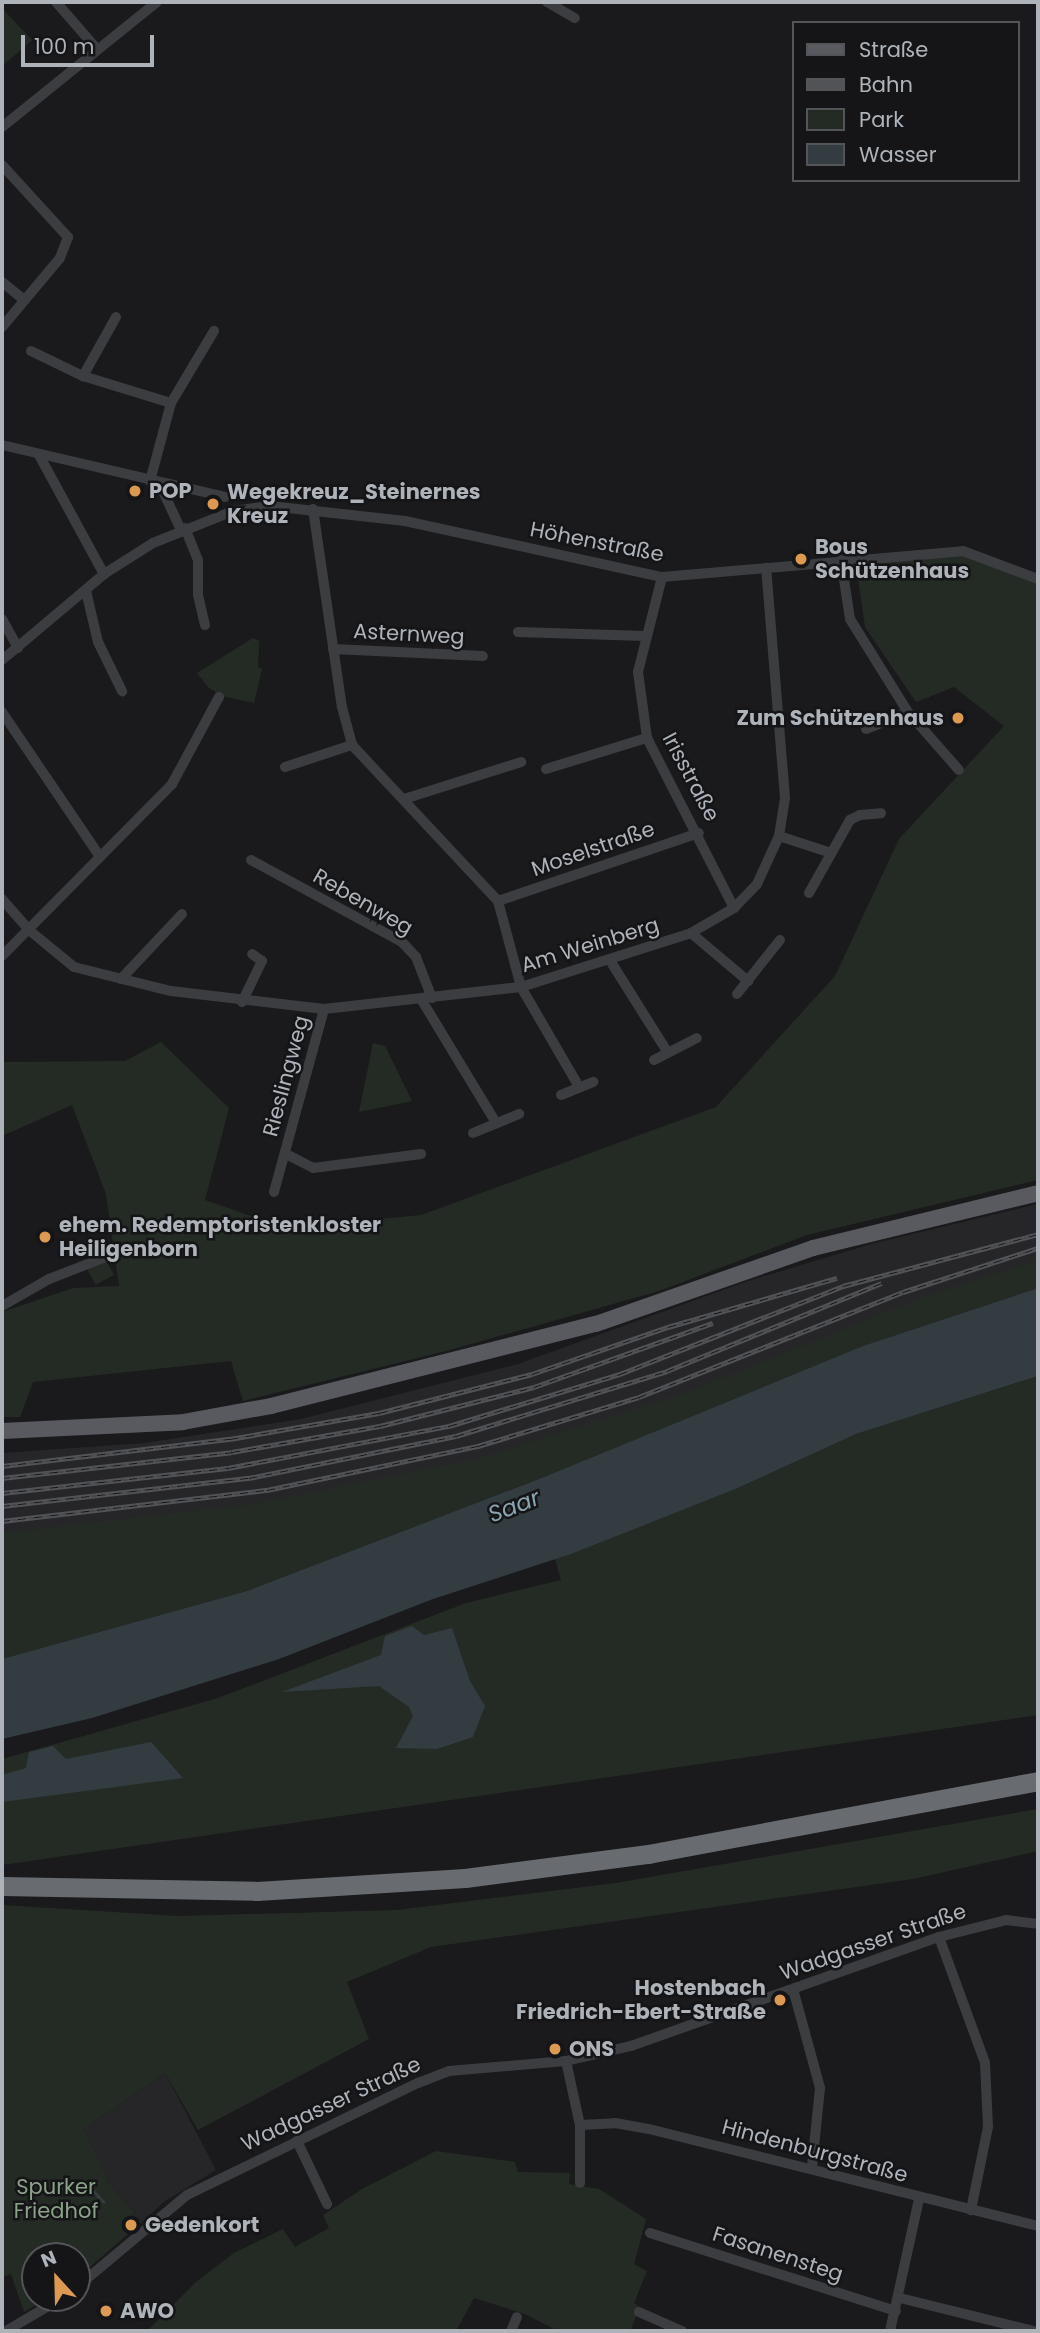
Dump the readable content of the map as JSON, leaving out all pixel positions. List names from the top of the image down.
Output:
{
  "streets": {
    "street": [
      "Höhenstraße",
      "Asternweg",
      "Irisstraße",
      "Moselstraße",
      "Rebenweg",
      "Am Weinberg",
      "Rieslingweg",
      "Wadgasser Straße",
      "Hindenburgstraße",
      "Fasanensteg"
    ]
  },
  "crossings": [
    ["Höhenstraße", "Irisstraße"],
    ["Höhenstraße", "Am Weinberg"],
    ["Irisstraße", "Moselstraße"],
    ["Irisstraße", "Am Weinberg"],
    ["Rebenweg", "Am Weinberg"],
    ["Am Weinberg", "Rieslingweg"]
  ],
  "water": ["Saar"],
  "parks": ["Spurker Friedhof"],
  "places": [
    "POP",
    "Wegekreuz_Steinernes Kreuz",
    "Bous Schützenhaus",
    "Zum Schützenhaus",
    "ehem. Redemptoristenkloster Heiligenborn",
    "Hostenbach Friedrich-Ebert-Straße",
    "ONS",
    "Gedenkort",
    "AWO"
  ],
  "legend": [
    "Straße",
    "Bahn",
    "Park",
    "Wasser"
  ],
  "scale_bar": "100 m",
  "north": "top"
}
